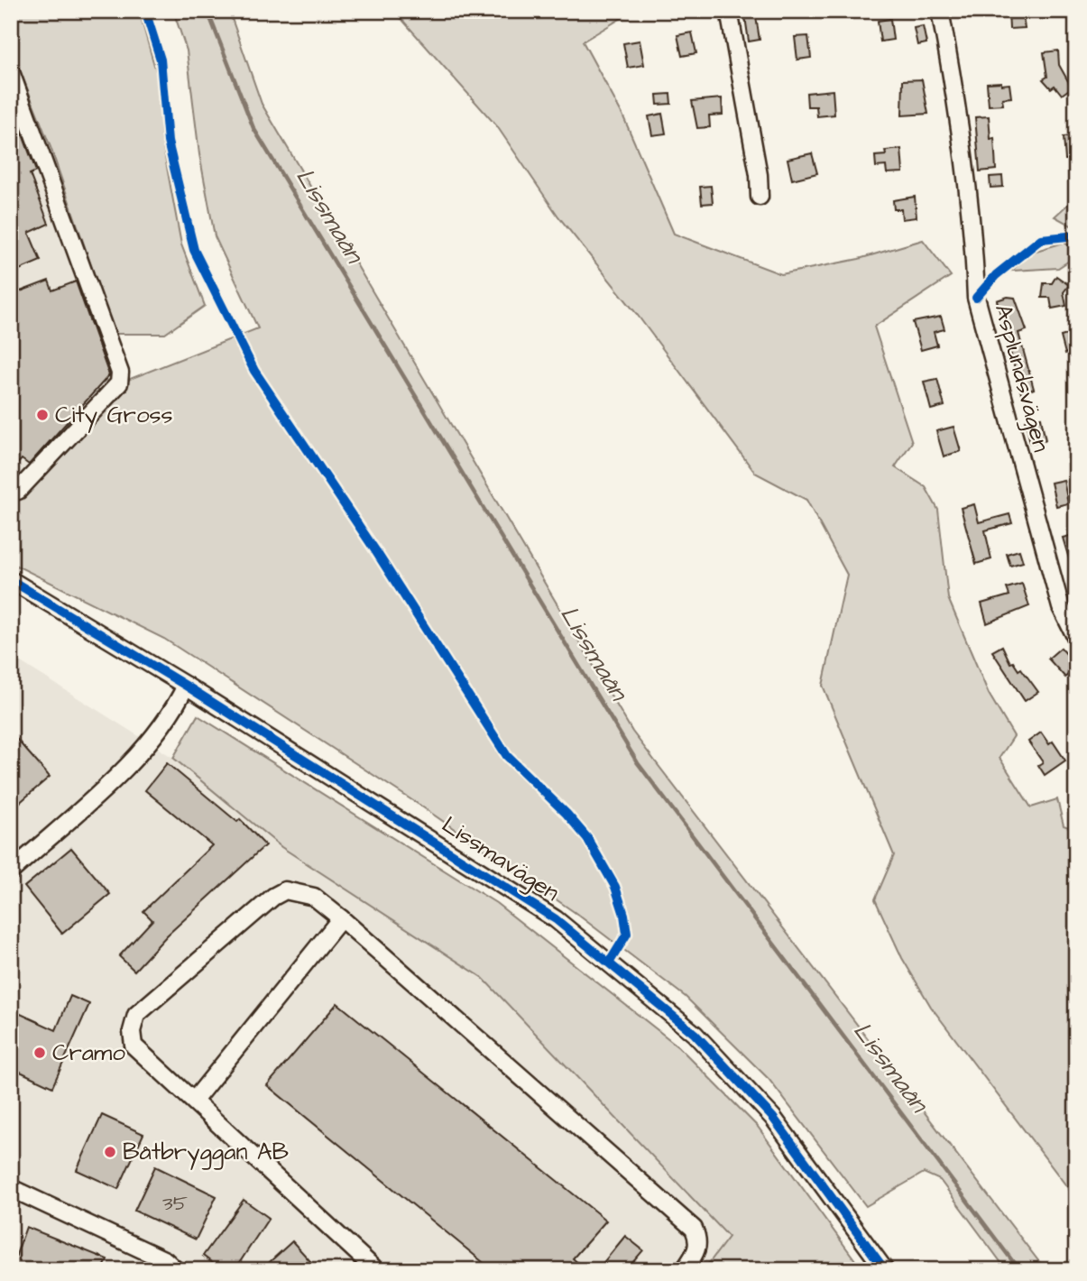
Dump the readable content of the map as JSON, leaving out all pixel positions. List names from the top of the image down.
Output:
{
  "streets": {
    "street": ["Asplundsvägen", "Lissmavägen"]
  },
  "water": ["Lissmaån"],
  "places": ["City Gross", "Cramo", "Båtbryggan AB"],
  "house_numbers": ["35"]
}
